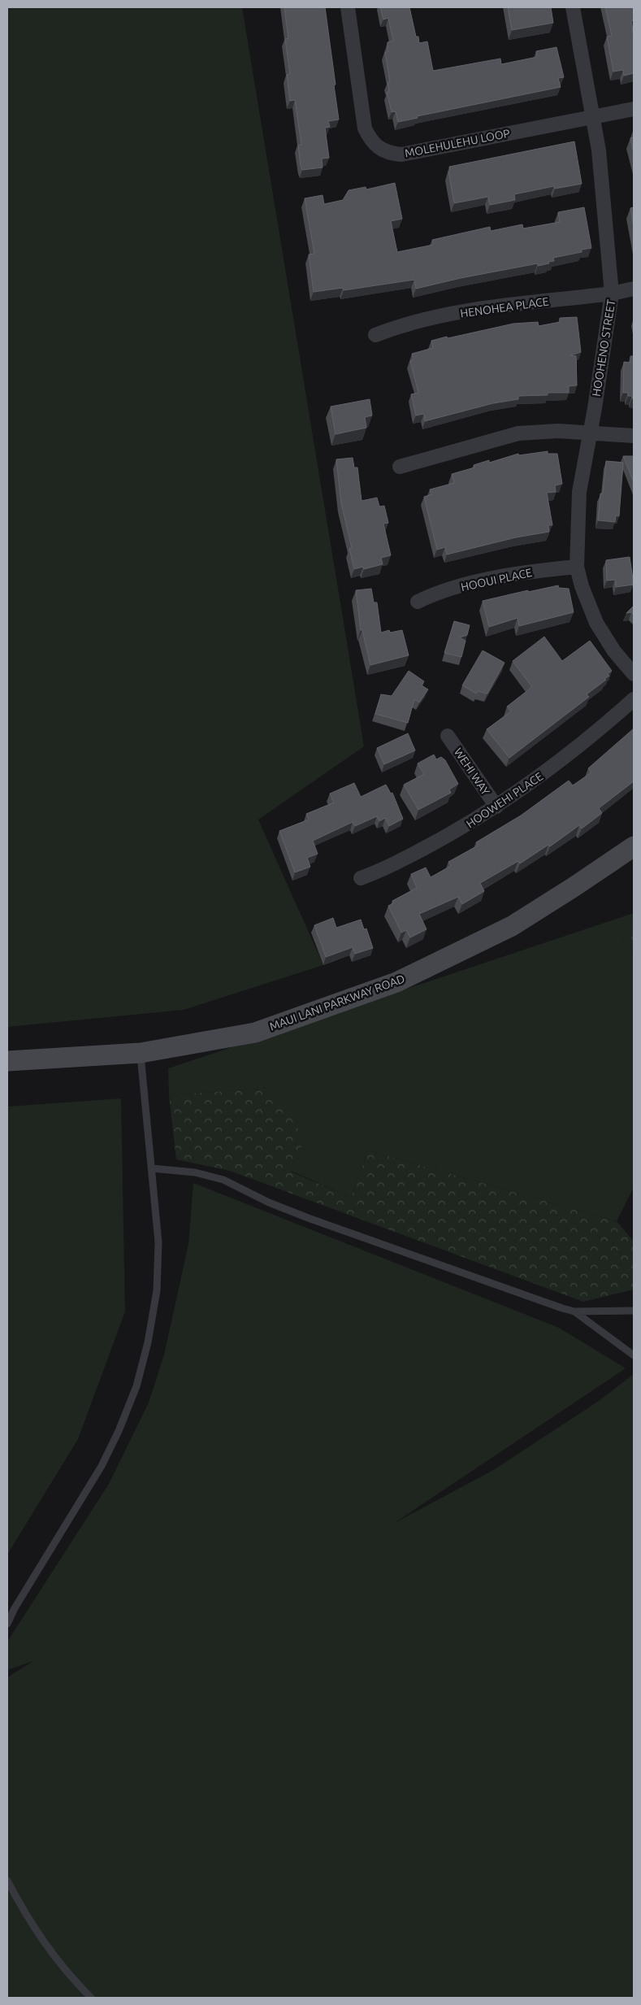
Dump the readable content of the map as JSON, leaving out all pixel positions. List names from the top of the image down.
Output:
{
  "streets": {
    "main road": ["MAUI LANI PARKWAY ROAD"],
    "street": [
      "MOLEHULEHU LOOP",
      "HENOHEA PLACE",
      "HOOHENO STREET",
      "HOOUI PLACE",
      "WEHI WAY",
      "HOOWEHI PLACE"
    ]
  },
  "crossings": [
    ["MOLEHULEHU LOOP", "HOOHENO STREET"],
    ["HENOHEA PLACE", "HOOHENO STREET"],
    ["HOOHENO STREET", "HOOUI PLACE"],
    ["WEHI WAY", "HOOWEHI PLACE"]
  ]
}
